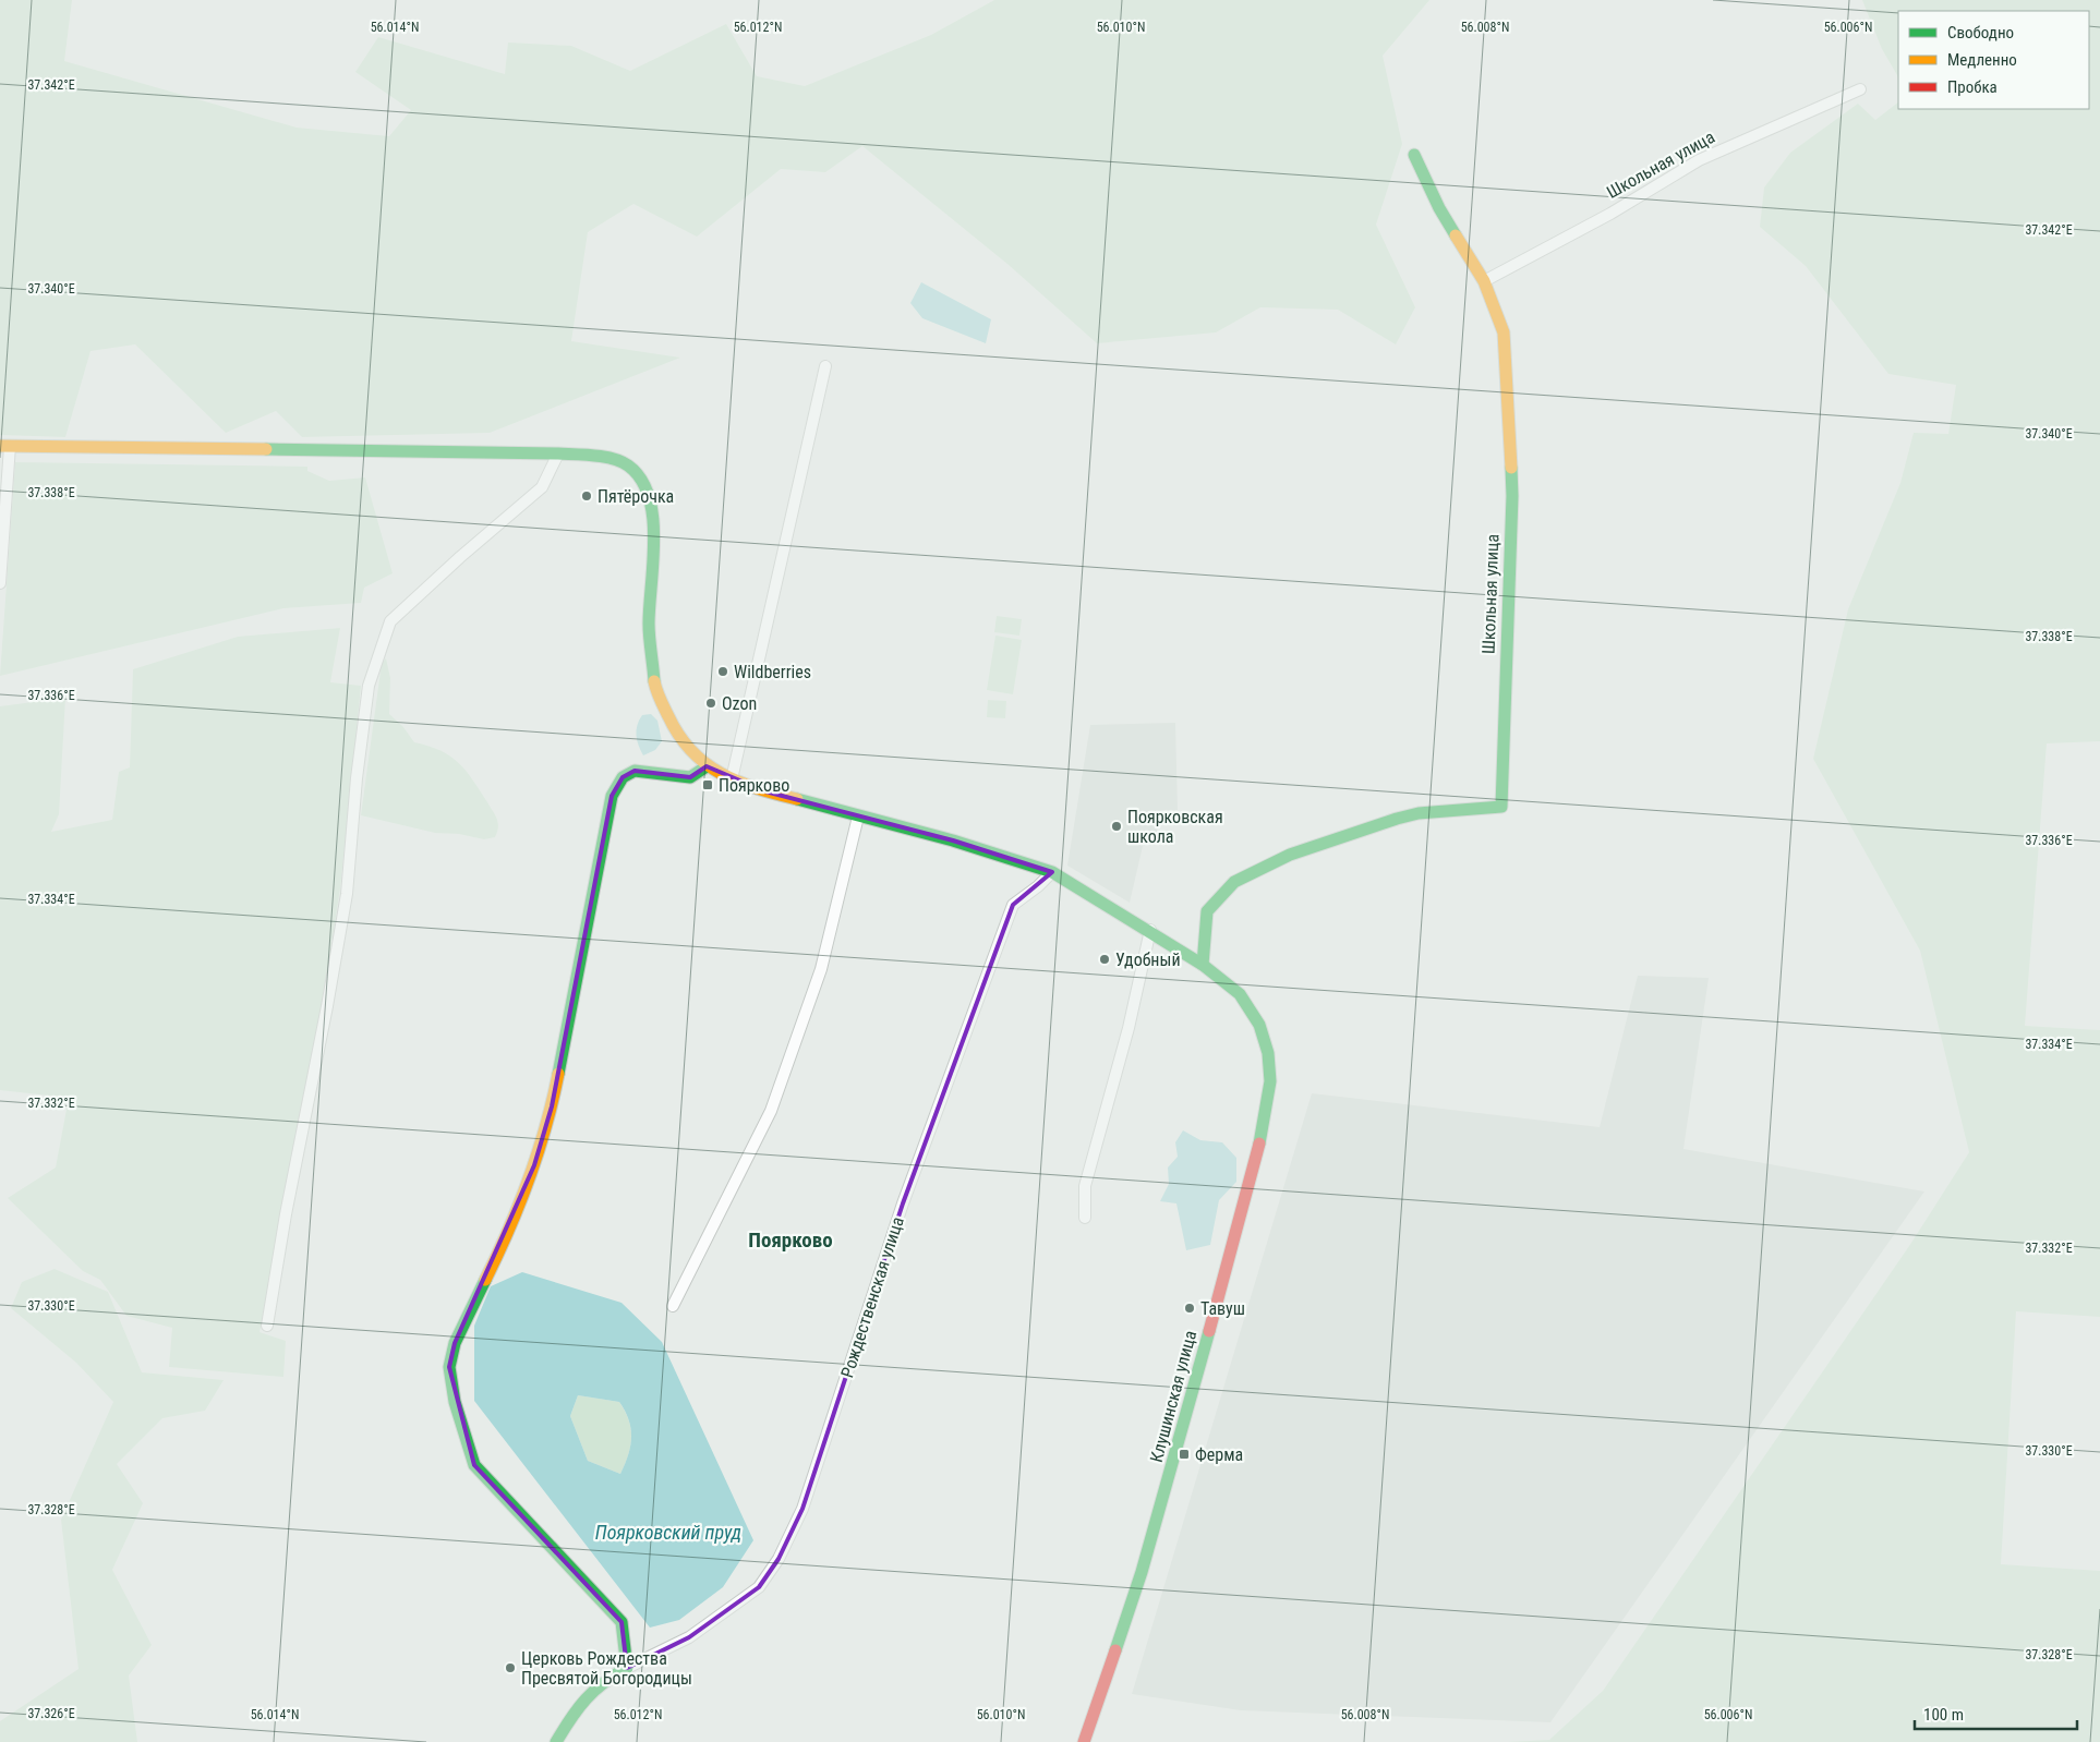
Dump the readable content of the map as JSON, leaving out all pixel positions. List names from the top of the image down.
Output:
{
  "streets": {
    "main road": ["Школьная улица", "Клушинская улица"],
    "street": ["Рождественская улица"]
  },
  "crossings": [
    ["Школьная улица", "Клушинская улица"],
    ["Рождественская улица", "Клушинская улица"]
  ],
  "districts": ["Поярково"],
  "water": ["Поярковский пруд"],
  "places": {
    "other": [
      "Пятёрочка",
      "Wildberries",
      "Ozon",
      "Поярковская школа",
      "Удобный",
      "Тавуш",
      "Церковь Рождества Пресвятой Богородицы"
    ],
    "transit": ["Поярково", "Ферма"]
  },
  "legend": ["Свободно", "Медленно", "Пробка"],
  "scale_bar": "100 m",
  "coordinates": [
    "56.014°N",
    "56.012°N",
    "56.010°N",
    "56.008°N",
    "56.006°N",
    "37.342°E",
    "37.340°E",
    "37.338°E",
    "37.336°E",
    "37.334°E",
    "37.332°E",
    "37.330°E",
    "37.328°E",
    "37.326°E"
  ]
}
